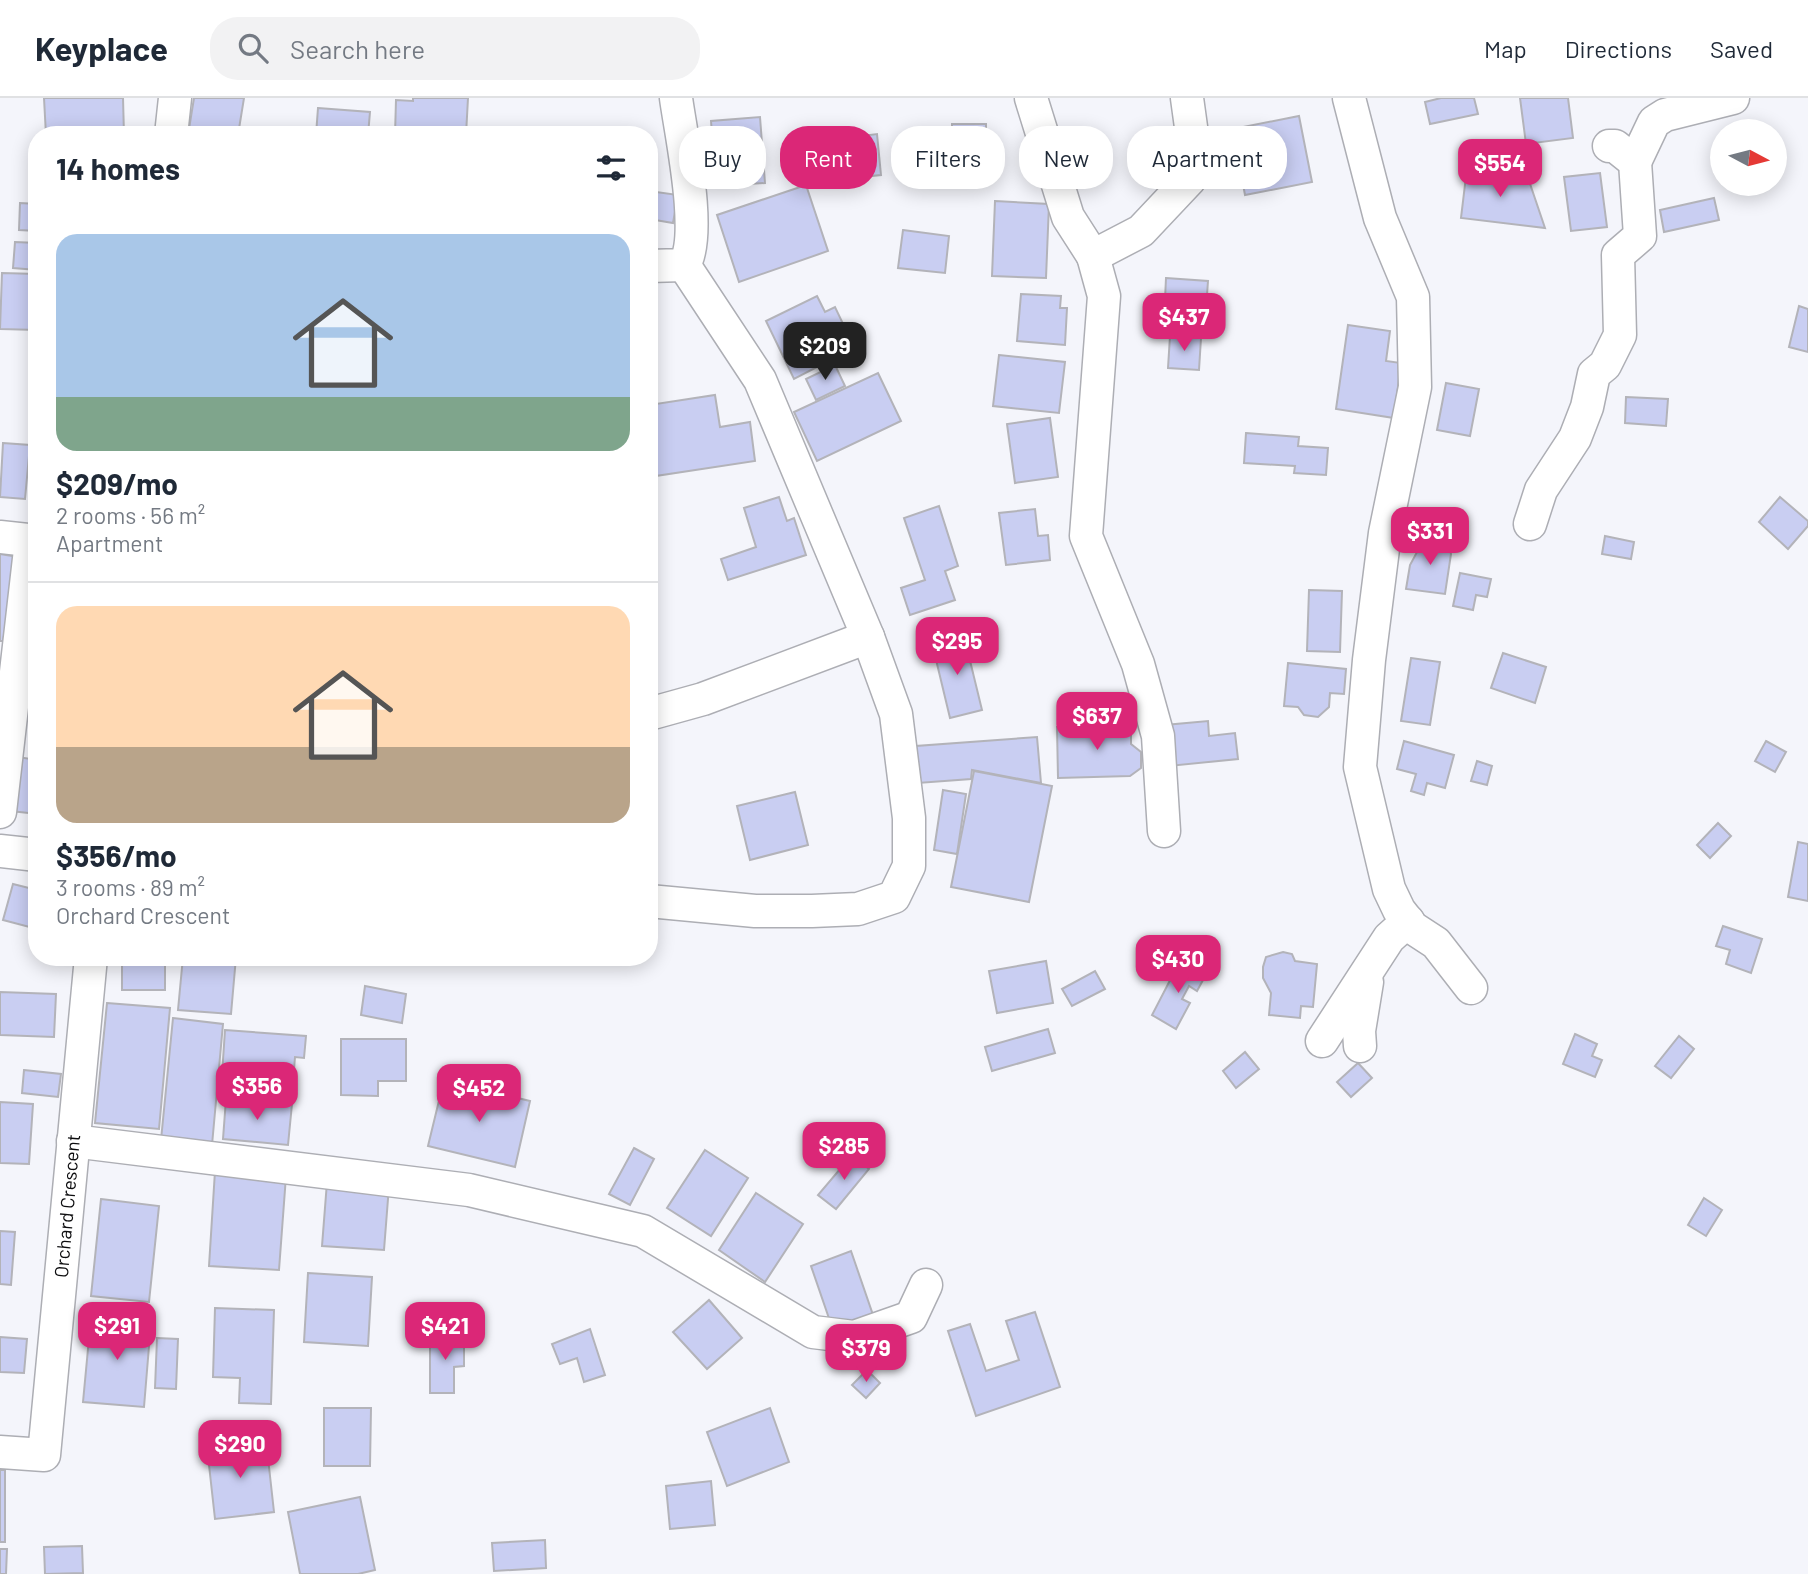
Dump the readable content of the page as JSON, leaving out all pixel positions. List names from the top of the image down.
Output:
{
  "streets": {
    "street": ["Orchard Crescent"]
  },
  "north": "right",
  "page": {
    "header": "Keyplace",
    "search": "Search here",
    "nav": ["Map", "Directions", "Saved"],
    "chip": [
      "Buy",
      "Rent",
      "Filters",
      "New",
      "Apartment"
    ],
    "heading": "14 homes",
    "price": [
      "$554",
      "$437",
      "$209",
      "$331",
      "$295",
      "$637",
      "$430",
      "$356",
      "$452",
      "$285",
      "$291",
      "$421",
      "$379",
      "$290"
    ],
    "list": [
      {
        "name": "$209/mo",
        "note": "2 rooms · 56 m² · Apartment"
      },
      {
        "name": "$356/mo",
        "note": "3 rooms · 89 m² · Orchard Crescent"
      }
    ]
  }
}
